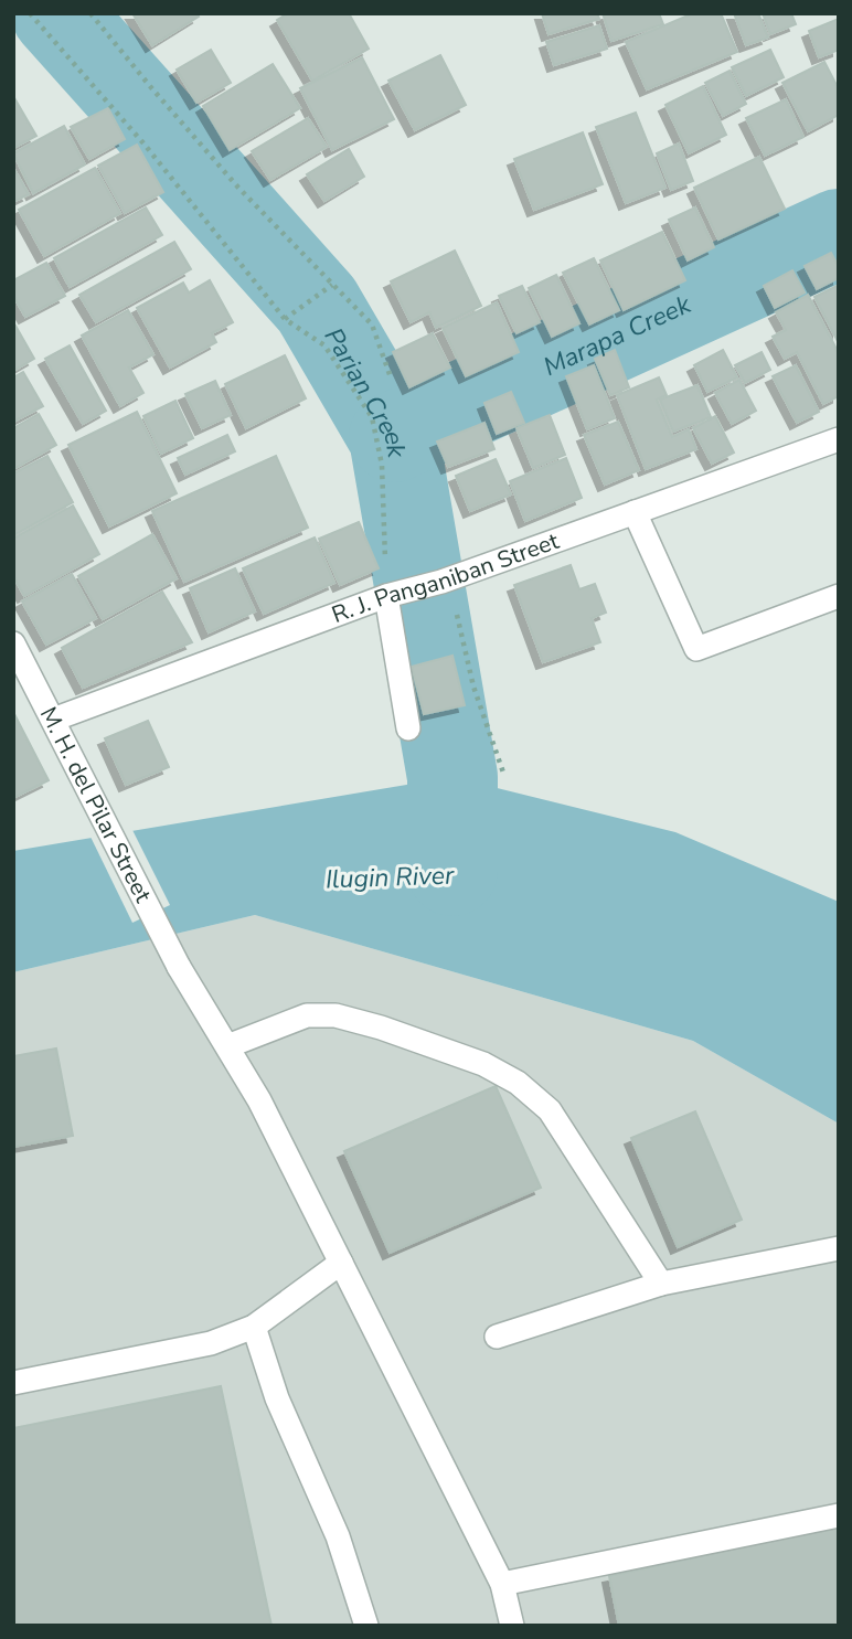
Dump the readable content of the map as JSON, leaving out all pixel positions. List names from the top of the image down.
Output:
{
  "streets": {
    "street": ["R. J. Panganiban Street", "M. H. del Pilar Street"]
  },
  "crossings": [
    ["R. J. Panganiban Street", "M. H. del Pilar Street"]
  ],
  "water": ["Marapa Creek", "Parian Creek", "Ilugin River"]
}
